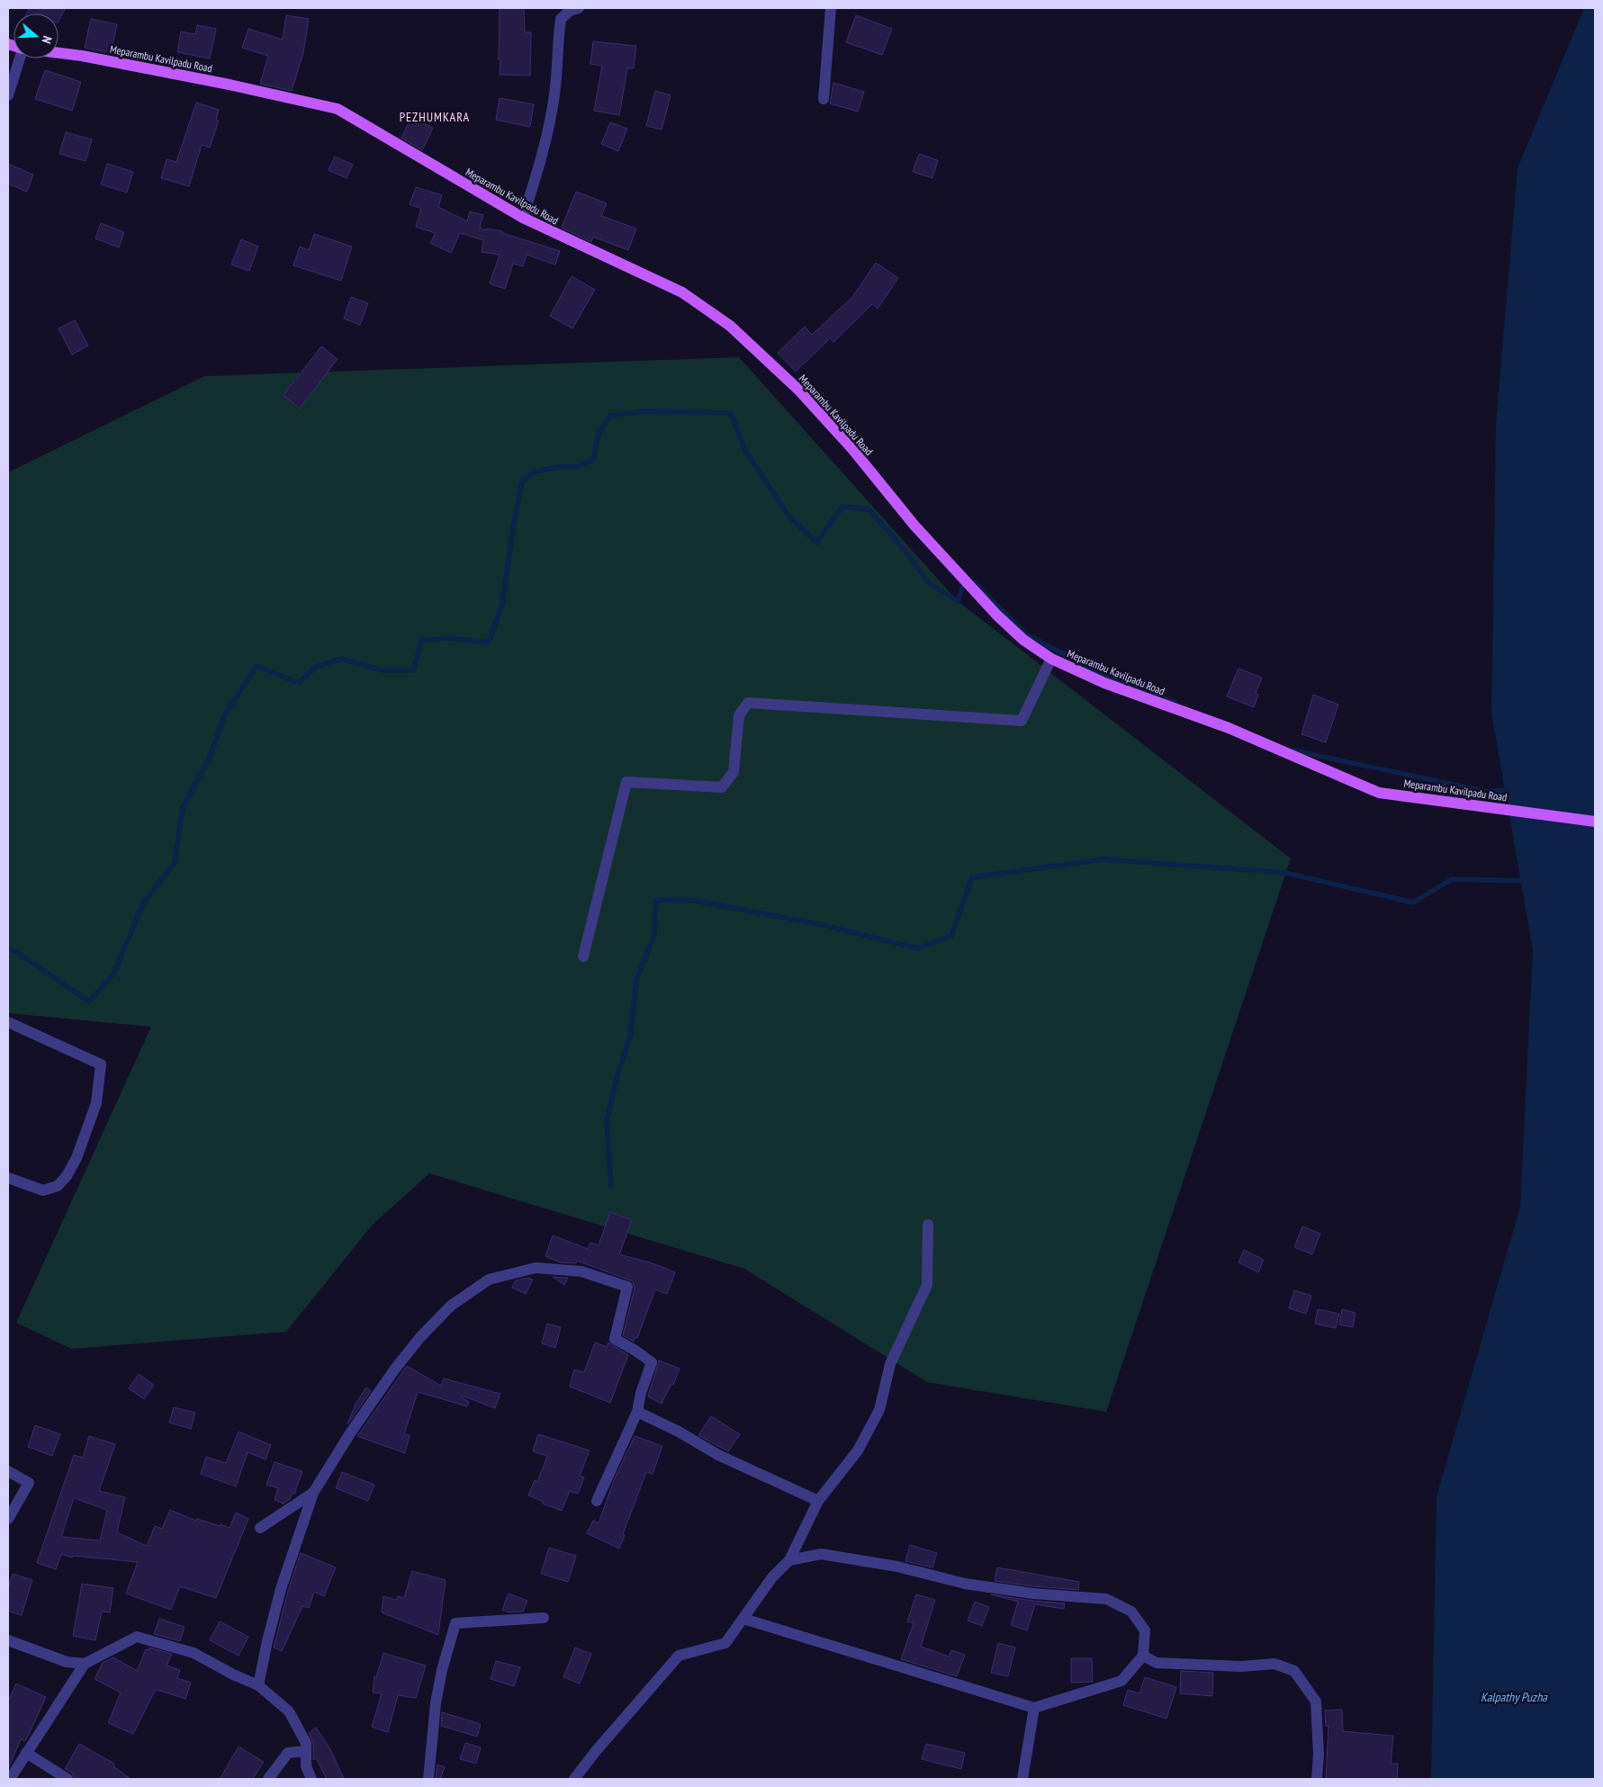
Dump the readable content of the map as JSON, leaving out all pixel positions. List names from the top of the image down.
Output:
{
  "streets": {
    "main road": ["Meparambu Kavilpadu Road"]
  },
  "districts": ["PEZHUMKARA"],
  "water": ["Kalpathy Puzha"],
  "north": "right"
}
